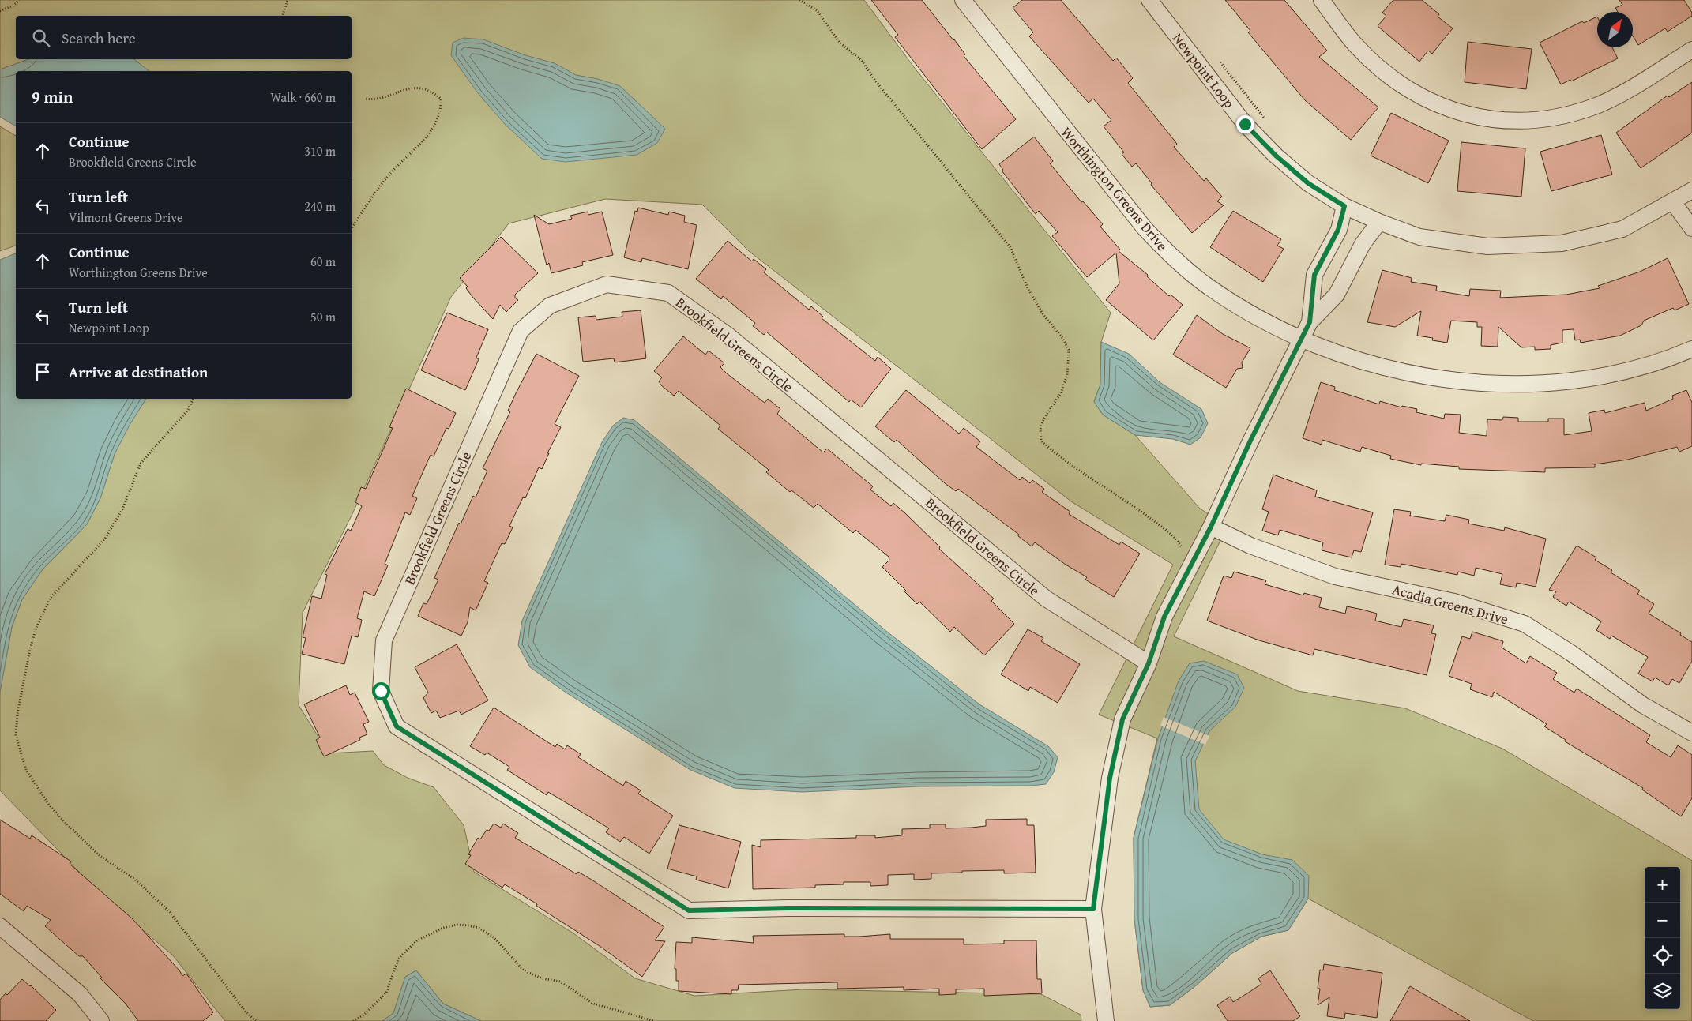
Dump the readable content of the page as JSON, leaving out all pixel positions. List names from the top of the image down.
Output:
{
  "streets": {
    "street": [
      "Newpoint Loop",
      "Worthington Greens Drive",
      "Brookfield Greens Circle",
      "Acadia Greens Drive"
    ]
  },
  "north": "top right",
  "page": {
    "search": "Search here",
    "heading": ["9 min", "Walk · 660 m"],
    "list": [
      ["Continue", "Brookfield Greens Circle", "310 m"],
      ["Turn left", "Vilmont Greens Drive", "240 m"],
      ["Continue", "Worthington Greens Drive", "60 m"],
      ["Turn left", "Newpoint Loop", "50 m"],
      "Arrive at destination"
    ],
    "map_buttons": ["+", "−"]
  }
}
